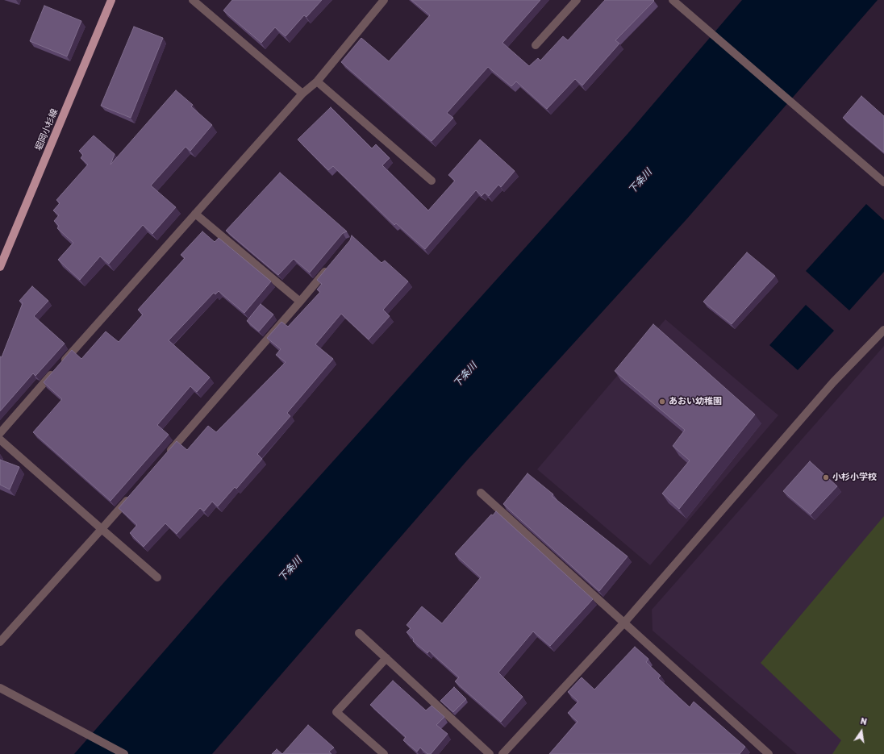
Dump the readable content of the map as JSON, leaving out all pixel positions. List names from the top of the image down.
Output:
{
  "streets": {
    "main road": ["堀岡小杉線"]
  },
  "water": ["下条川"],
  "places": ["あおい幼稚園", "小杉小学校"],
  "north": "top"
}
